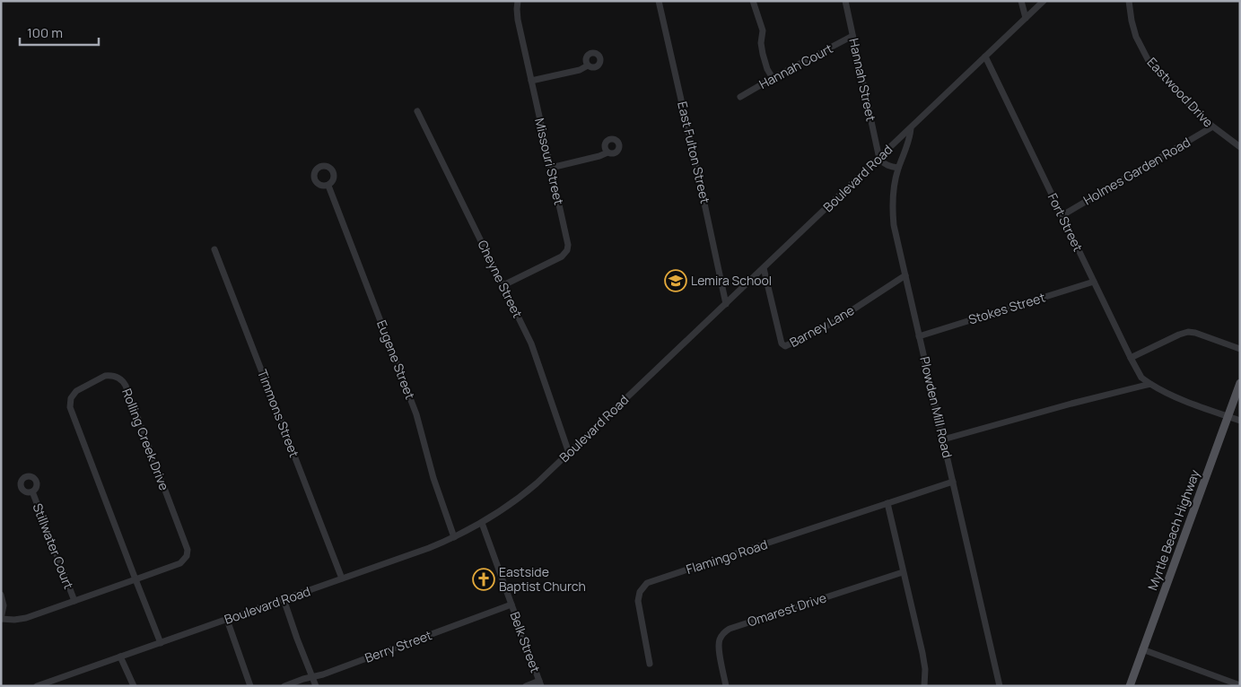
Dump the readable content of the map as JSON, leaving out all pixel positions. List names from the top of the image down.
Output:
{
  "streets": {
    "main road": ["Myrtle Beach Highway"],
    "street": [
      "Hannah Court",
      "Hannah Street",
      "Eastwood Drive",
      "East Fulton Street",
      "Missouri Street",
      "Holmes Garden Road",
      "Boulevard Road",
      "Fort Street",
      "Cheyne Street",
      "Stokes Street",
      "Barney Lane",
      "Eugene Street",
      "Plowden Mill Road",
      "Timmons Street",
      "Rolling Creek Drive",
      "Stillwater Court",
      "Flamingo Road",
      "Omarest Drive",
      "Belk Street",
      "Berry Street"
    ]
  },
  "crossings": [
    ["Hannah Court", "Hannah Street"],
    ["Hannah Street", "Boulevard Road"],
    ["Eastwood Drive", "Holmes Garden Road"],
    ["East Fulton Street", "Boulevard Road"],
    ["Missouri Street", "Cheyne Street"],
    ["Holmes Garden Road", "Fort Street"],
    ["Boulevard Road", "Fort Street"],
    ["Boulevard Road", "Cheyne Street"],
    ["Boulevard Road", "Barney Lane"],
    ["Boulevard Road", "Eugene Street"],
    ["Boulevard Road", "Plowden Mill Road"],
    ["Boulevard Road", "Timmons Street"],
    ["Boulevard Road", "Rolling Creek Drive"],
    ["Boulevard Road", "Belk Street"],
    ["Fort Street", "Stokes Street"],
    ["Fort Street", "Myrtle Beach Highway"],
    ["Stokes Street", "Plowden Mill Road"],
    ["Barney Lane", "Plowden Mill Road"],
    ["Plowden Mill Road", "Flamingo Road"],
    ["Rolling Creek Drive", "Stillwater Court"],
    ["Belk Street", "Berry Street"]
  ],
  "places": {
    "school or university": ["Lemira School"],
    "church": ["Eastside Baptist Church"]
  },
  "scale_bar": "100 m"
}
